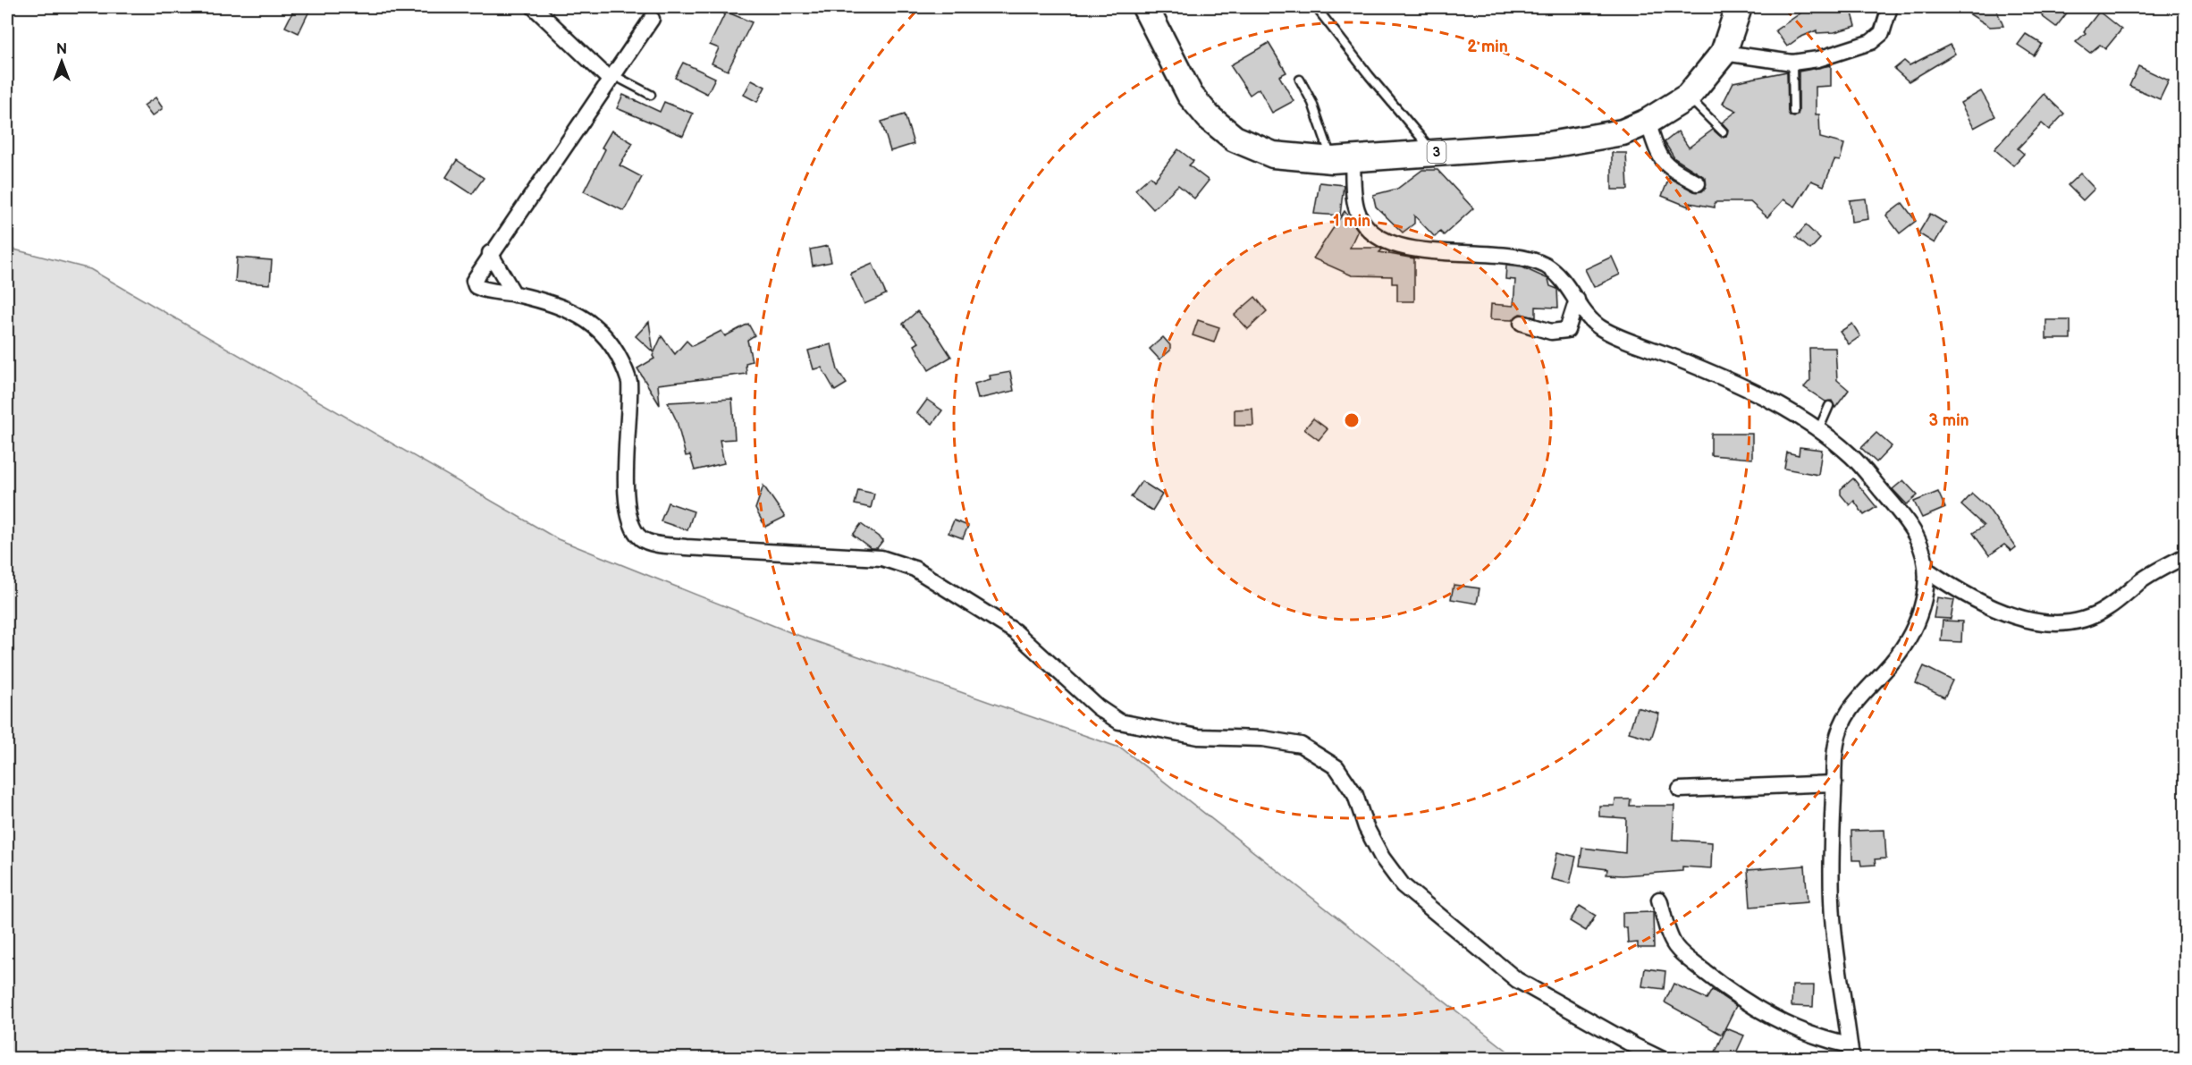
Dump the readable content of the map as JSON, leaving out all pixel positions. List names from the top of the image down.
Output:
{
  "streets": {
    "highway": ["3"]
  },
  "north": "top",
  "rings": ["2 min", "1 min", "3 min"]
}
